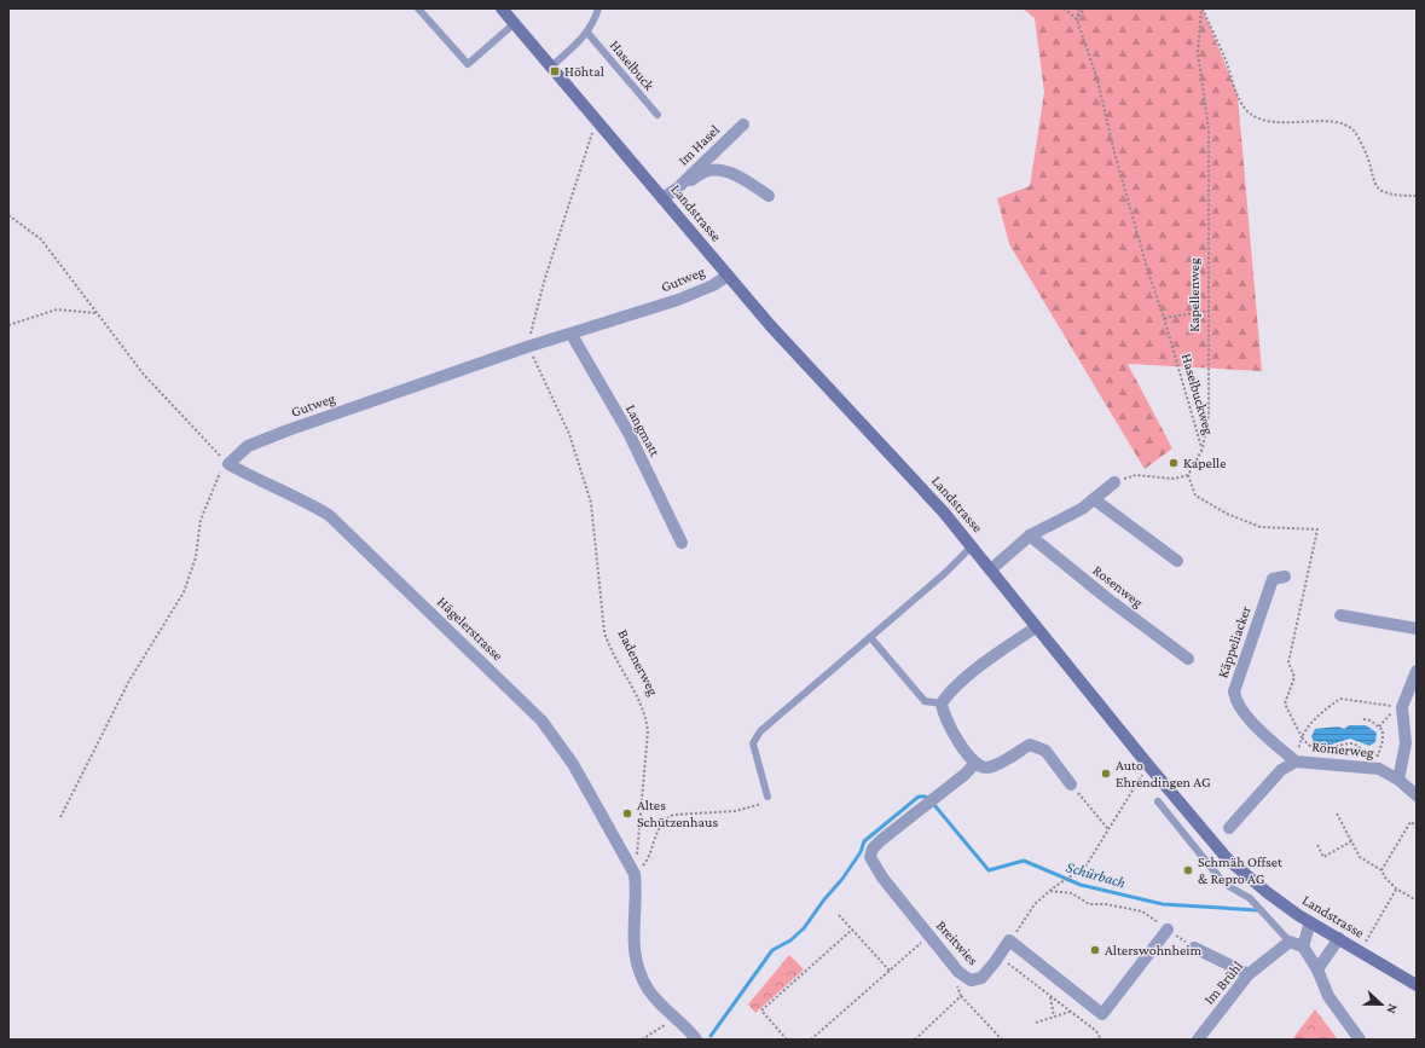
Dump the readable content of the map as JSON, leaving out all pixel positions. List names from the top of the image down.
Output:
{
  "streets": {
    "main road": ["Landstrasse"],
    "street": [
      "Im Hasel",
      "Gutweg",
      "Langmatt",
      "Rosenweg",
      "Hägelerstrasse",
      "Käppeliacker",
      "Römerweg",
      "Breitwies",
      "Im Brühl"
    ],
    "lane": ["Haselbuck"],
    "path": ["Kapellenweg", "Haselbuckweg", "Badenerweg"]
  },
  "crossings": [
    ["Im Hasel", "Landstrasse"],
    ["Landstrasse", "Gutweg"],
    ["Gutweg", "Langmatt"],
    ["Gutweg", "Hägelerstrasse"],
    ["Gutweg", "Badenerweg"],
    ["Kapellenweg", "Haselbuckweg"],
    ["Hägelerstrasse", "Badenerweg"],
    ["Käppeliacker", "Römerweg"]
  ],
  "water": ["Schürbach"],
  "places": {
    "transit": ["Höhtal"],
    "other": [
      "Kapelle",
      "Auto Ehrendingen AG",
      "Altes Schützenhaus",
      "Schmäh Offset & Repro AG",
      "Alterswohnheim"
    ]
  },
  "north": "right"
}
